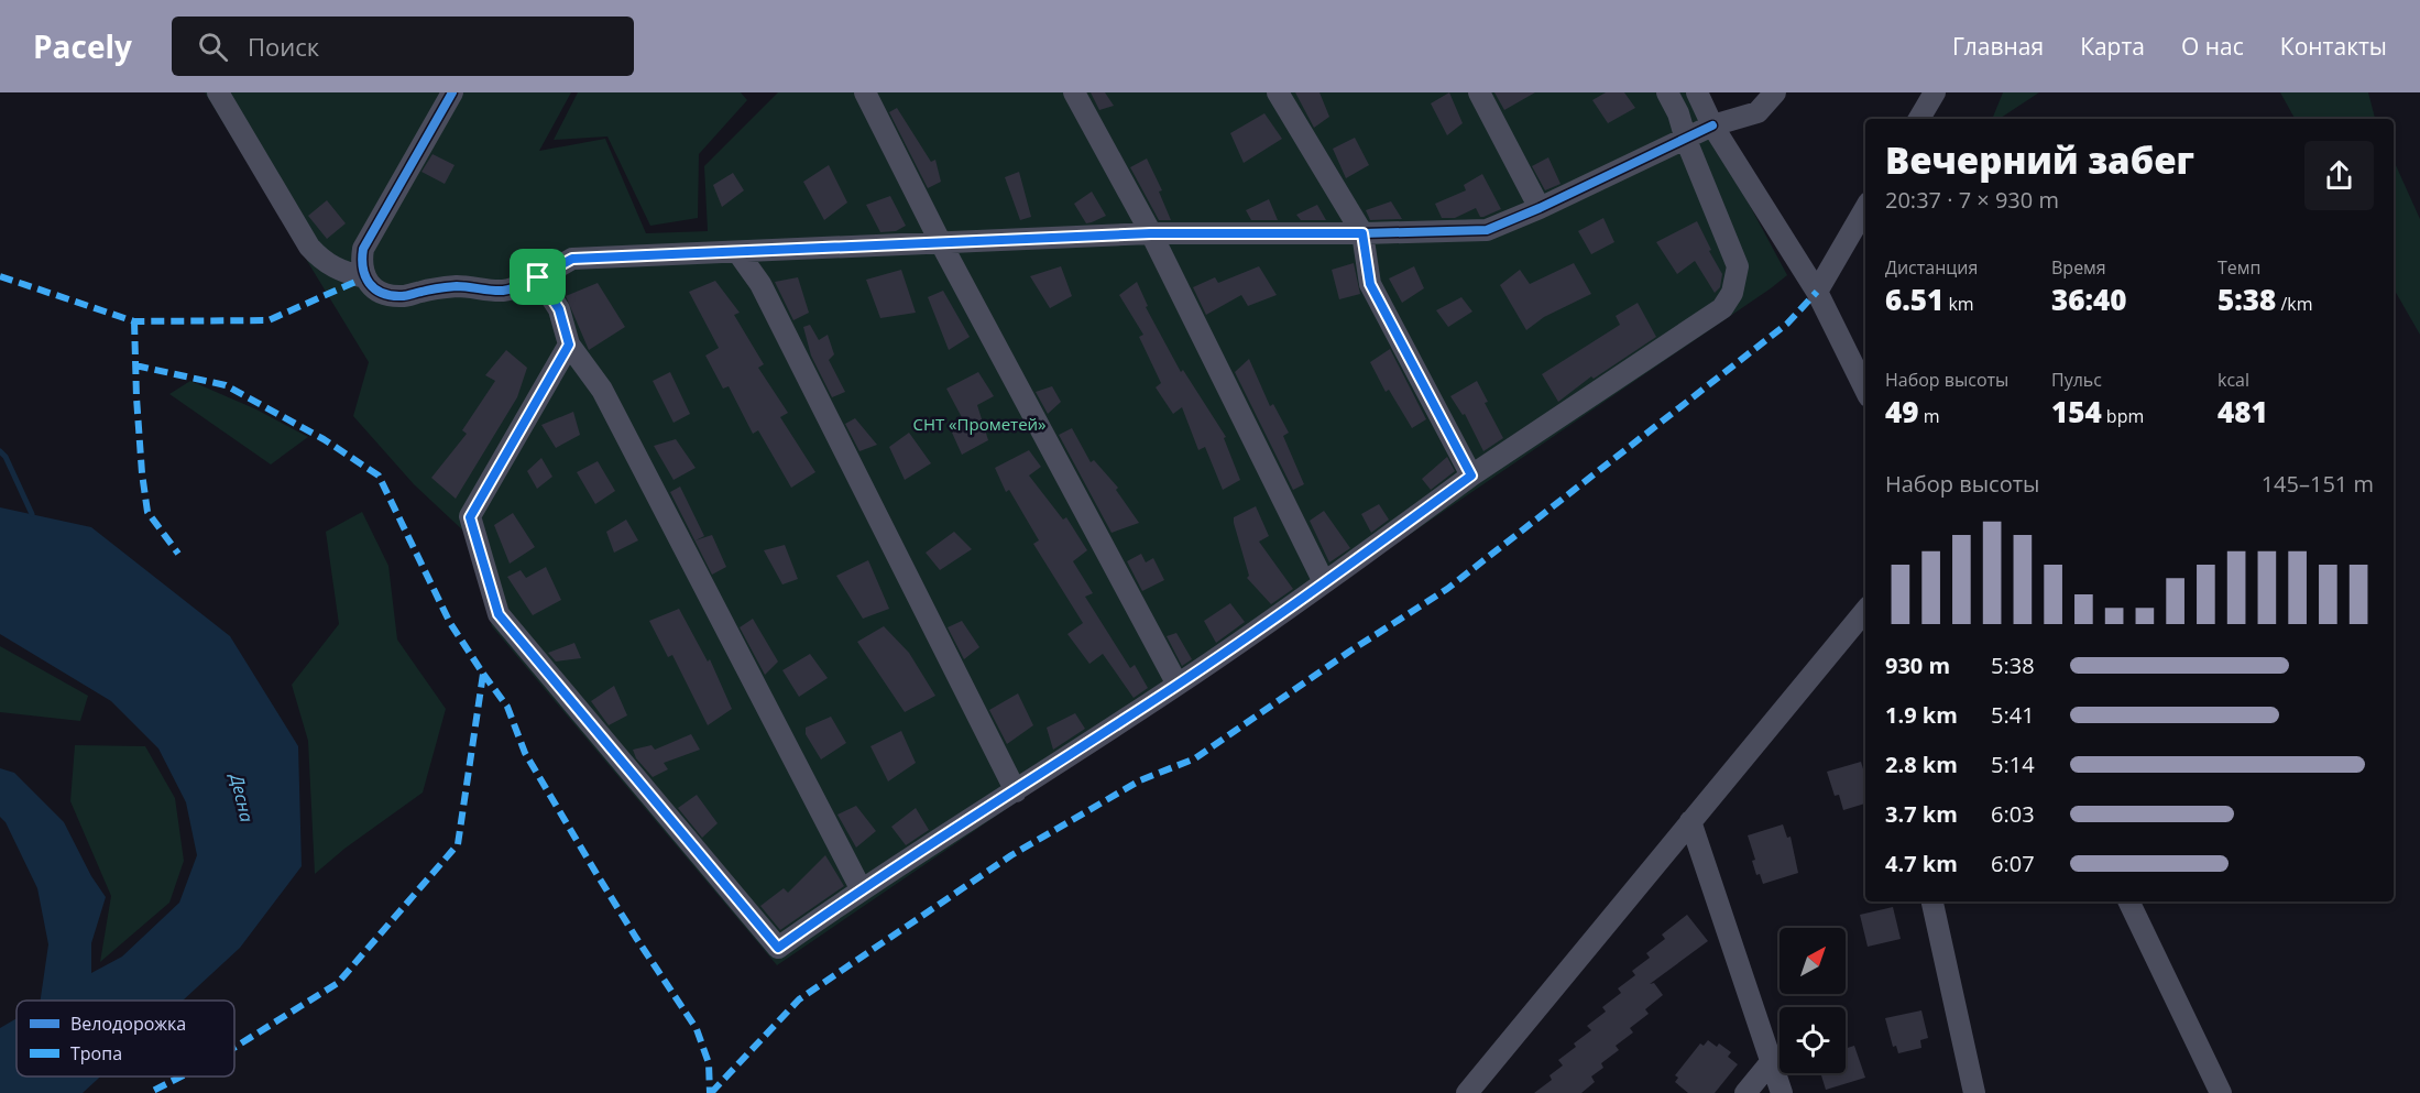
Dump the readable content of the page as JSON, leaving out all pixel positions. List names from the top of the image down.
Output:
{
  "water": ["Десна"],
  "parks": ["СНТ «Прометей»"],
  "legend": ["Велодорожка", "Тропа"],
  "north": "top right",
  "page": {
    "header": "Pacely",
    "search": "Поиск",
    "nav": [
      "Главная",
      "Карта",
      "О нас",
      "Контакты"
    ],
    "heading": ["Вечерний забег", "20:37 · 7 × 930 m"],
    "stats": [
      ["Дистанция", "6.51 km"],
      ["Время", "36:40"],
      ["Темп", "5:38 /km"],
      ["Набор высоты", "49 m"],
      ["Пульс", "154 bpm"],
      ["kcal", "481"]
    ],
    "chart": ["Набор высоты", "145–151 m"],
    "list": [
      {
        "name": "930 m",
        "note": "5:38"
      },
      {
        "name": "1.9 km",
        "note": "5:41"
      },
      {
        "name": "2.8 km",
        "note": "5:14"
      },
      {
        "name": "3.7 km",
        "note": "6:03"
      },
      {
        "name": "4.7 km",
        "note": "6:07"
      }
    ]
  }
}
